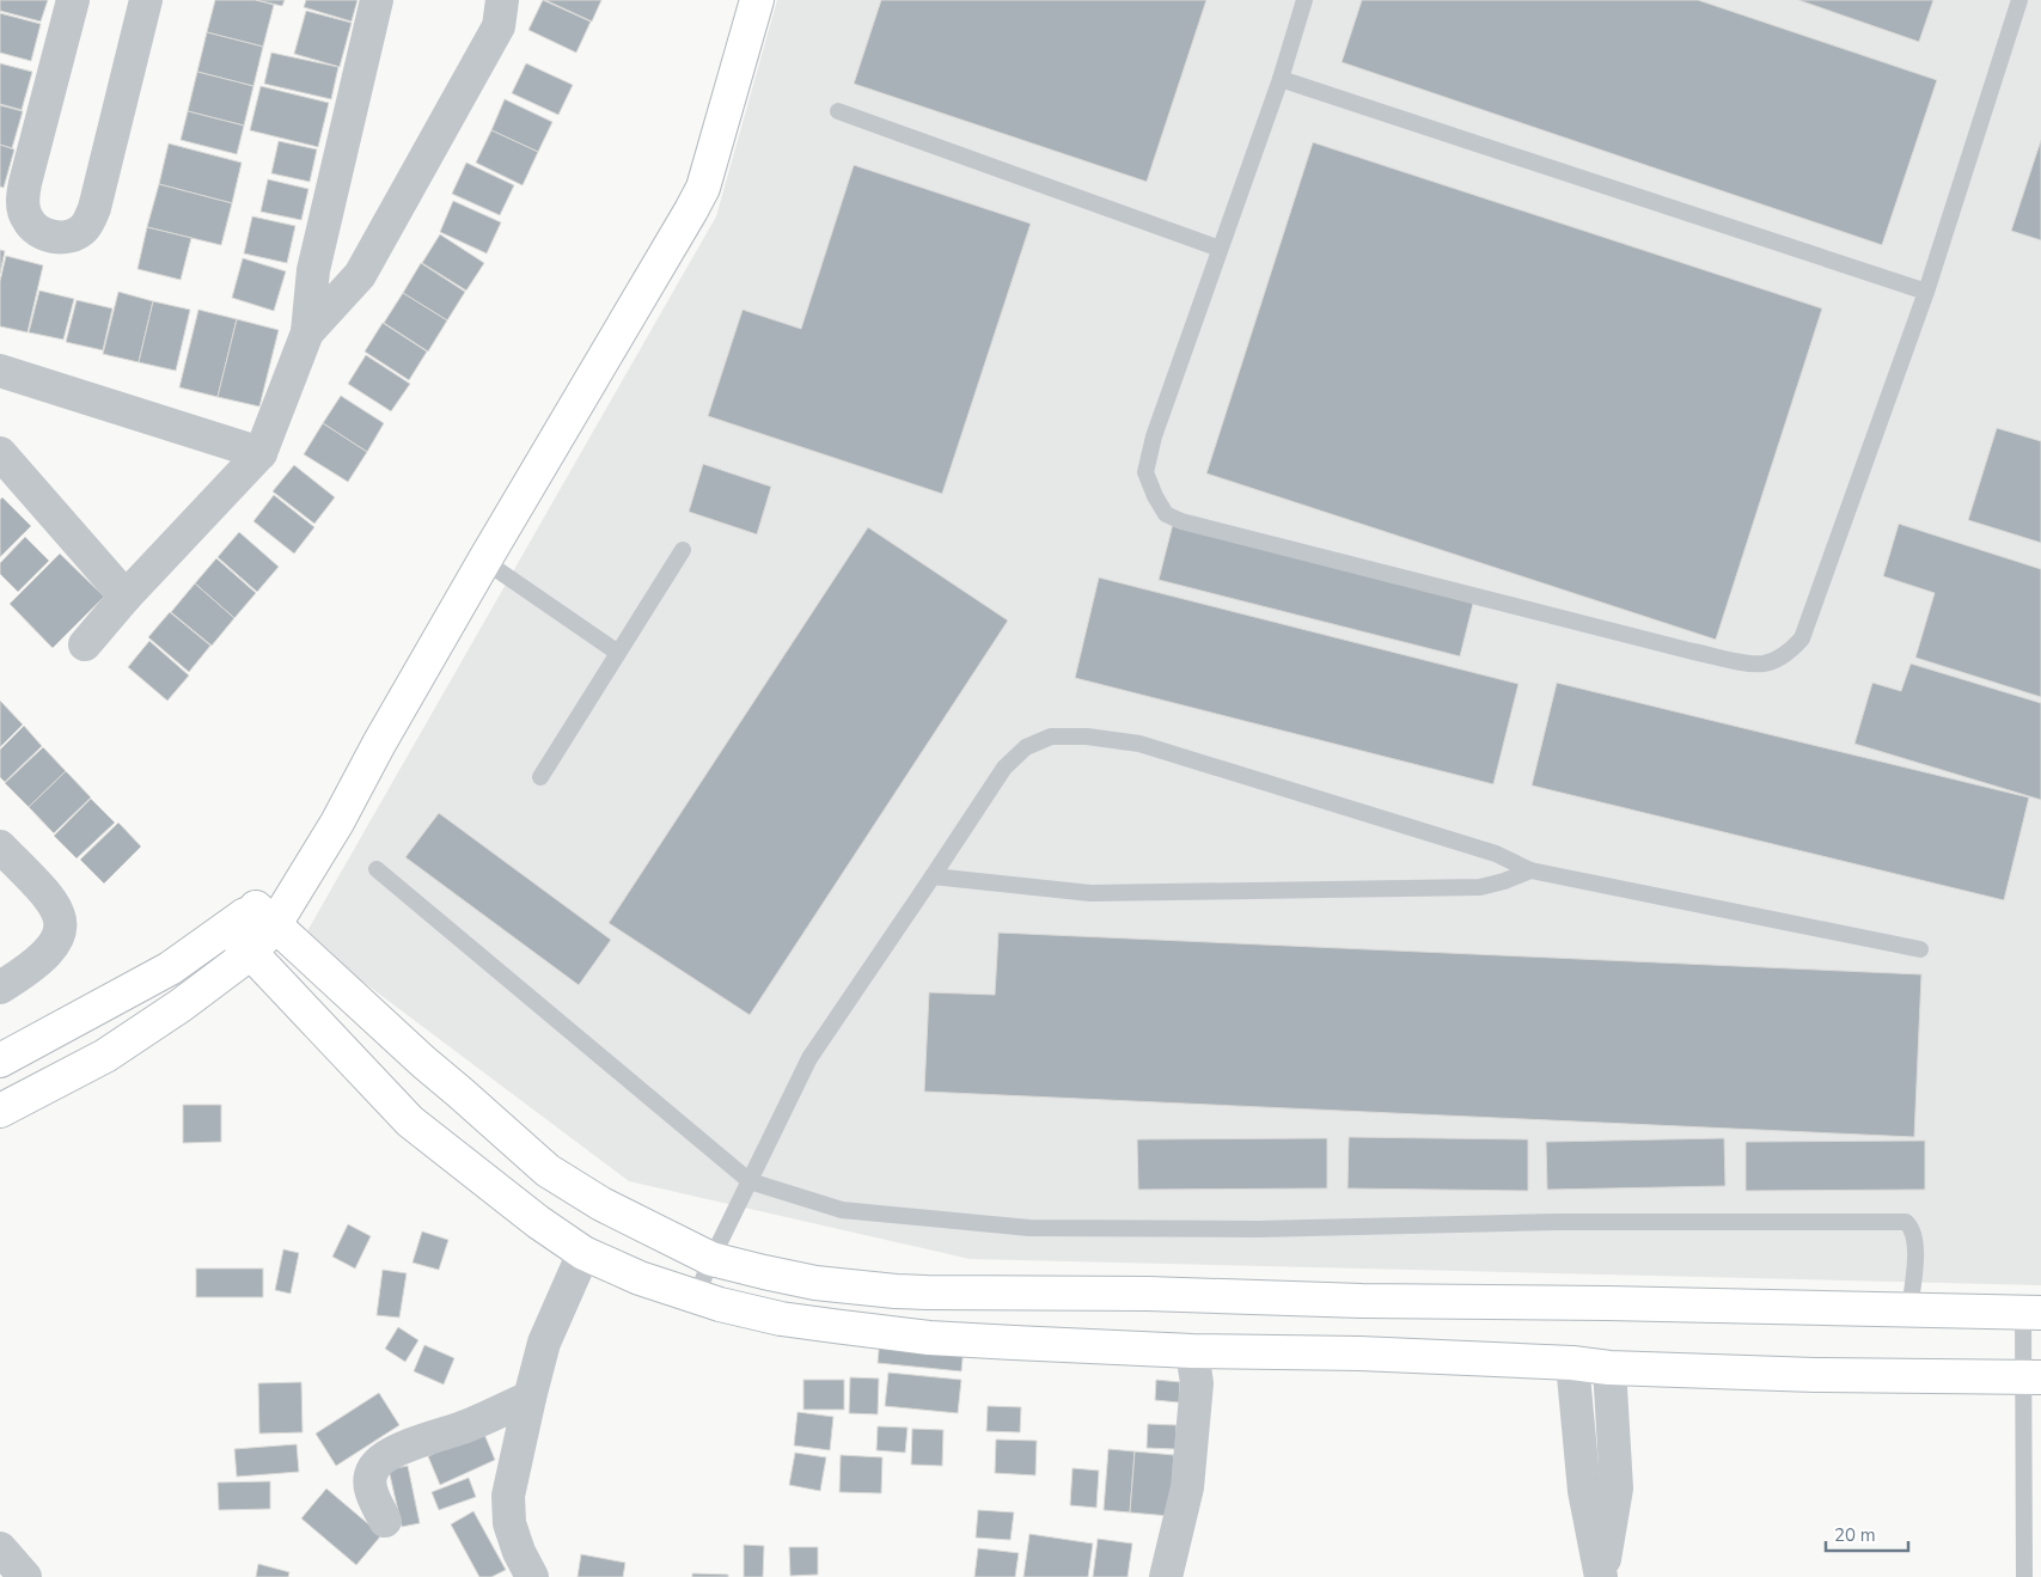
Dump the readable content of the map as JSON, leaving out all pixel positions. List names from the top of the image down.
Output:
{
  "scale_bar": "20 m"
}
